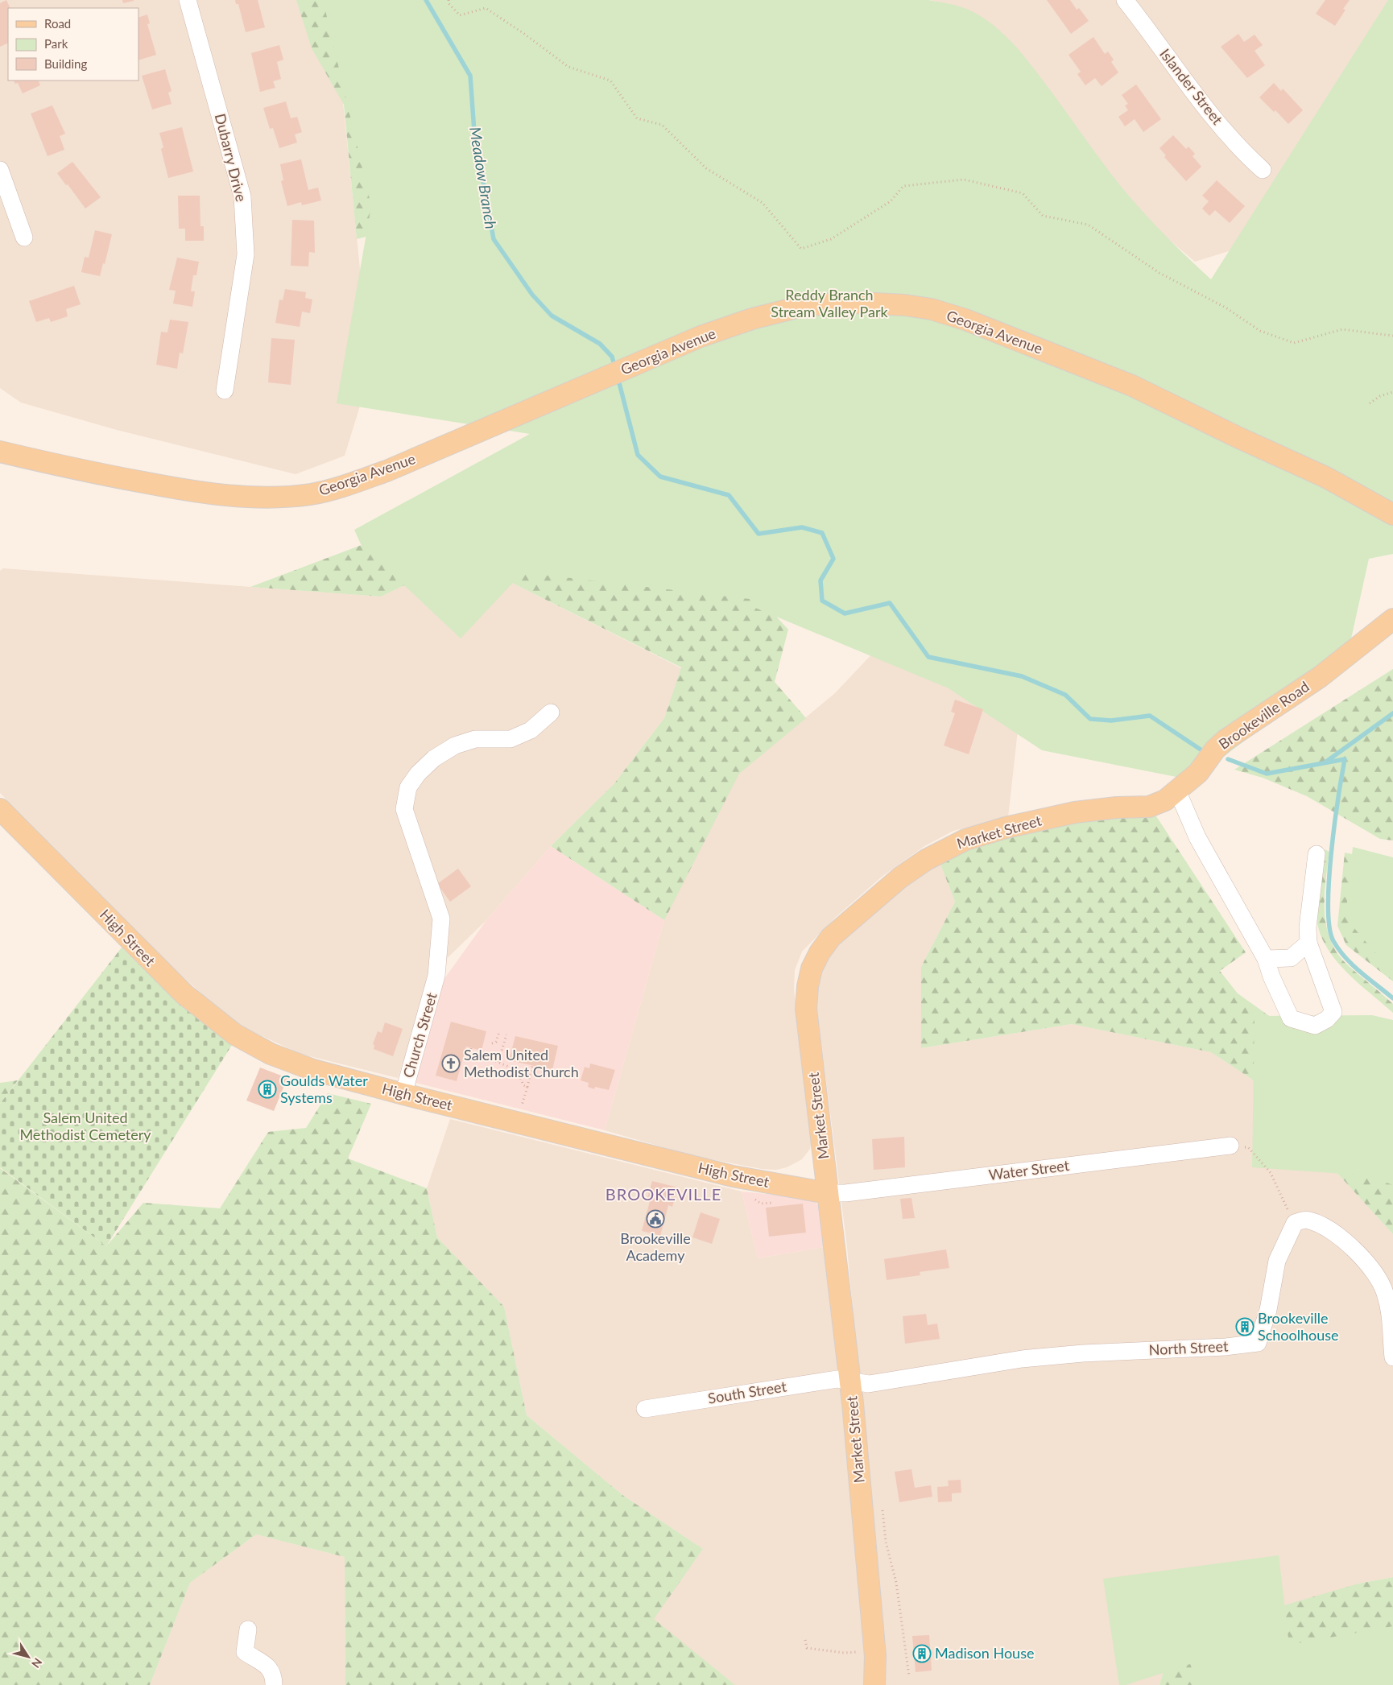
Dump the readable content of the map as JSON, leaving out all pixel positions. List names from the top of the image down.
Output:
{
  "streets": {
    "main road": [
      "Georgia Avenue",
      "Brookeville Road",
      "Market Street",
      "High Street"
    ],
    "street": [
      "Islander Street",
      "Dubarry Drive",
      "Church Street",
      "Water Street",
      "North Street",
      "South Street"
    ]
  },
  "crossings": [
    ["Brookeville Road", "Market Street"],
    ["Market Street", "High Street"],
    ["Market Street", "Water Street"],
    ["Market Street", "North Street"],
    ["Market Street", "South Street"],
    ["High Street", "Church Street"],
    ["High Street", "Water Street"],
    ["North Street", "South Street"]
  ],
  "districts": ["BROOKEVILLE"],
  "water": ["Meadow Branch"],
  "parks": ["Reddy Branch Stream Valley Park", "Salem United Methodist Cemetery"],
  "places": {
    "church": ["Salem United Methodist Church"],
    "building": ["Goulds Water Systems", "Brookeville Schoolhouse", "Madison House"],
    "public building": ["Brookeville Academy"]
  },
  "legend": ["Road", "Park", "Building"],
  "north": "bottom right"
}
